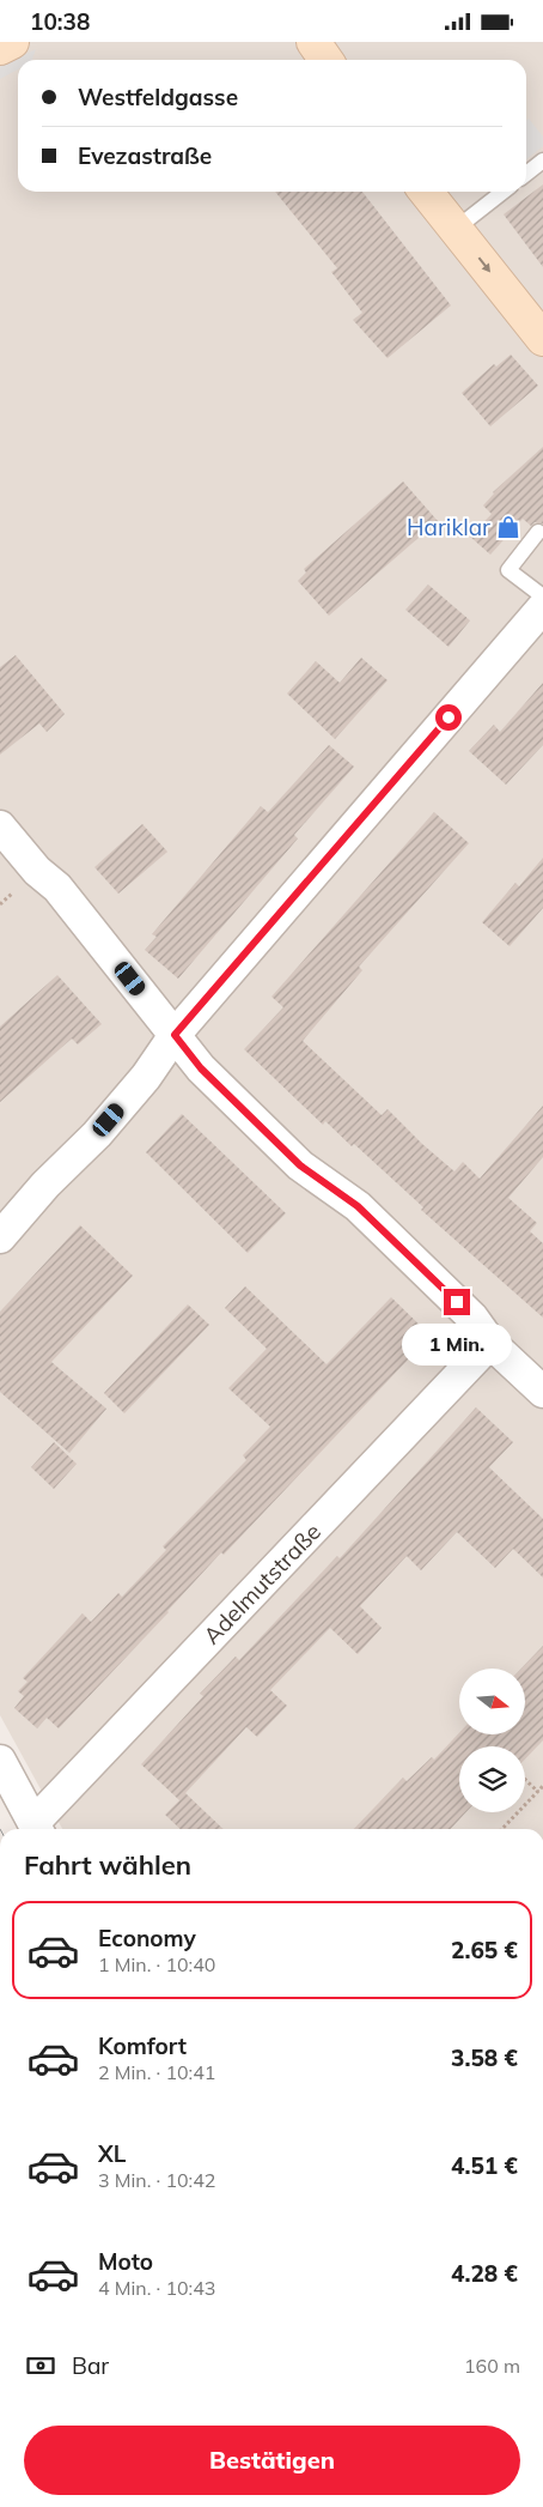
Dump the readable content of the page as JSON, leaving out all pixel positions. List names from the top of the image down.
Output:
{
  "streets": {
    "street": ["Adelmutstraße"]
  },
  "places": {
    "shop": ["Hariklar"]
  },
  "north": "right",
  "page": {
    "status": "10:38",
    "banner": ["Westfeldgasse", "Evezastraße"],
    "bubble": "1 Min.",
    "heading": "Fahrt wählen",
    "list": [
      {
        "name": "Economy",
        "note": "1 Min. · 10:40",
        "value": "2.65 €"
      },
      {
        "name": "Komfort",
        "note": "2 Min. · 10:41",
        "value": "3.58 €"
      },
      {
        "name": "XL",
        "note": "3 Min. · 10:42",
        "value": "4.51 €"
      },
      {
        "name": "Moto",
        "note": "4 Min. · 10:43",
        "value": "4.28 €"
      }
    ],
    "pay": ["Bar", "160 m"],
    "buttons": "Bestätigen"
  }
}
